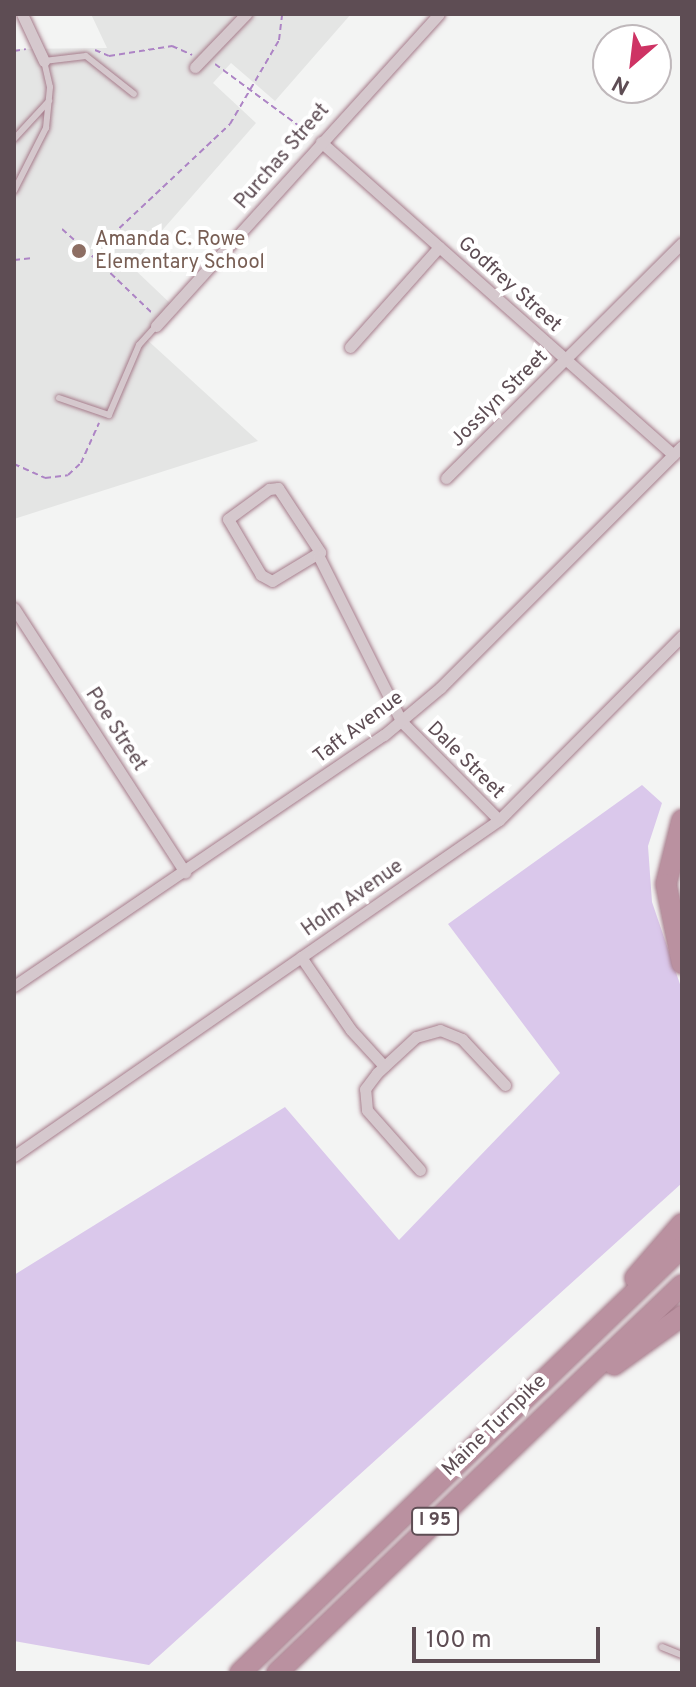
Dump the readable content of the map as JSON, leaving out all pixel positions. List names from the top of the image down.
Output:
{
  "streets": {
    "highway": ["Maine Turnpike", "I 95"],
    "street": [
      "Purchas Street",
      "Godfrey Street",
      "Josslyn Street",
      "Taft Avenue",
      "Poe Street",
      "Dale Street",
      "Holm Avenue"
    ]
  },
  "crossings": [
    ["Purchas Street", "Godfrey Street"],
    ["Godfrey Street", "Josslyn Street"],
    ["Godfrey Street", "Taft Avenue"],
    ["Taft Avenue", "Poe Street"],
    ["Taft Avenue", "Dale Street"],
    ["Dale Street", "Holm Avenue"]
  ],
  "places": ["Amanda C. Rowe Elementary School"],
  "scale_bar": "100 m",
  "north": "bottom left"
}
